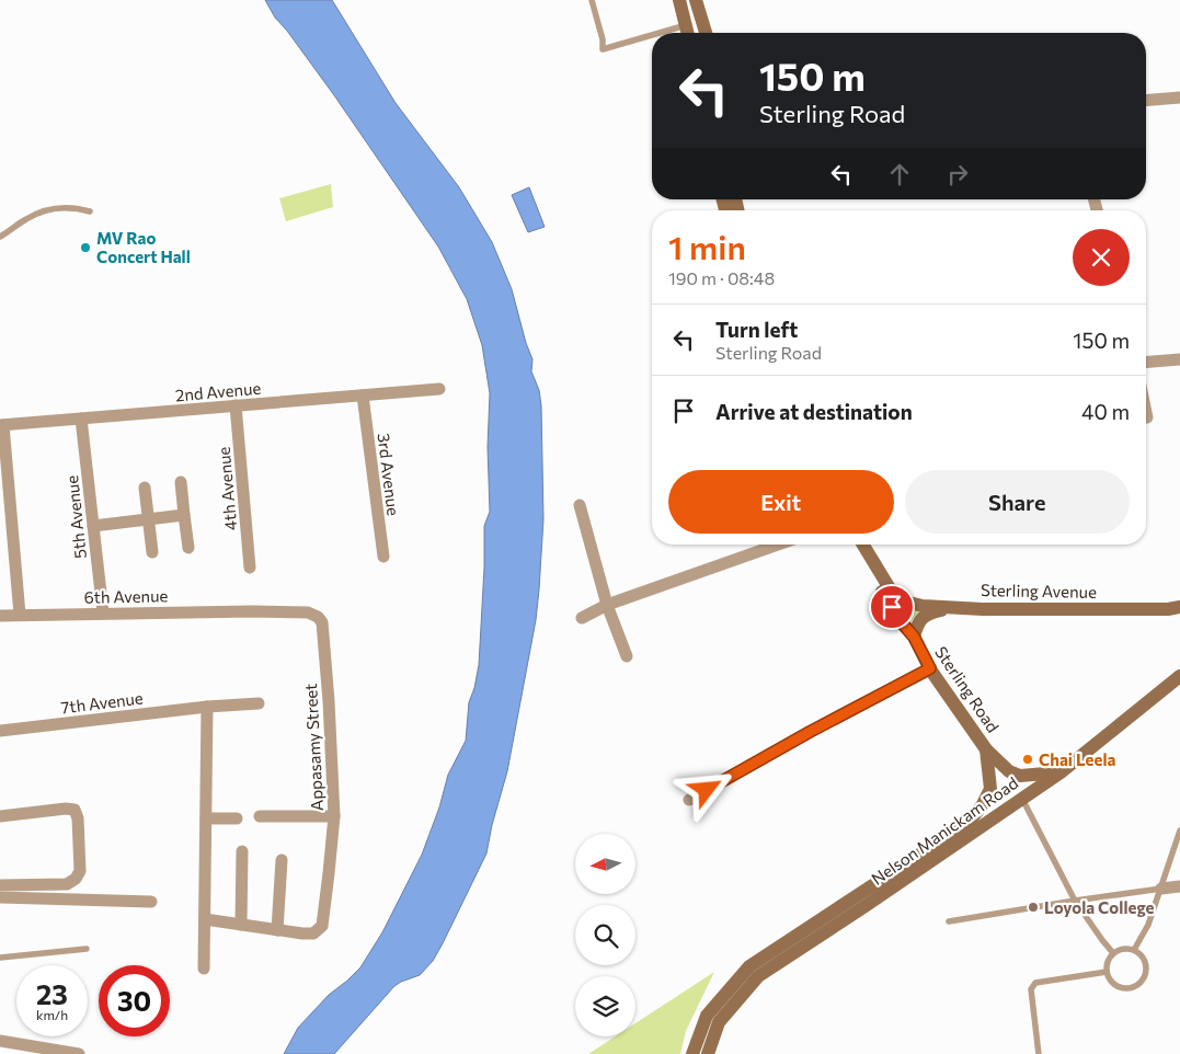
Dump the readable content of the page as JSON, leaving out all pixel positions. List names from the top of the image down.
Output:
{
  "streets": {
    "main road": ["Sterling Avenue", "Sterling Road", "Nelson Manickam Road"],
    "street": [
      "2nd Avenue",
      "3rd Avenue",
      "4th Avenue",
      "5th Avenue",
      "6th Avenue",
      "7th Avenue",
      "Appasamy Street"
    ]
  },
  "crossings": [
    ["2nd Avenue", "3rd Avenue"],
    ["2nd Avenue", "4th Avenue"],
    ["2nd Avenue", "5th Avenue"],
    ["5th Avenue", "6th Avenue"],
    ["6th Avenue", "Appasamy Street"],
    ["Sterling Road", "Nelson Manickam Road"]
  ],
  "places": ["MV Rao Concert Hall", "Chai Leela", "Loyola College"],
  "north": "left",
  "page": {
    "turn": ["150 m", "Sterling Road"],
    "heading": ["1 min", "190 m · 08:48"],
    "list": [
      {
        "name": "Turn left",
        "note": "Sterling Road",
        "value": "150 m"
      },
      {
        "name": "Arrive at destination",
        "value": "40 m"
      }
    ],
    "buttons": ["Exit", "Share"],
    "speed": "23 km/h",
    "limit": "30"
  }
}
